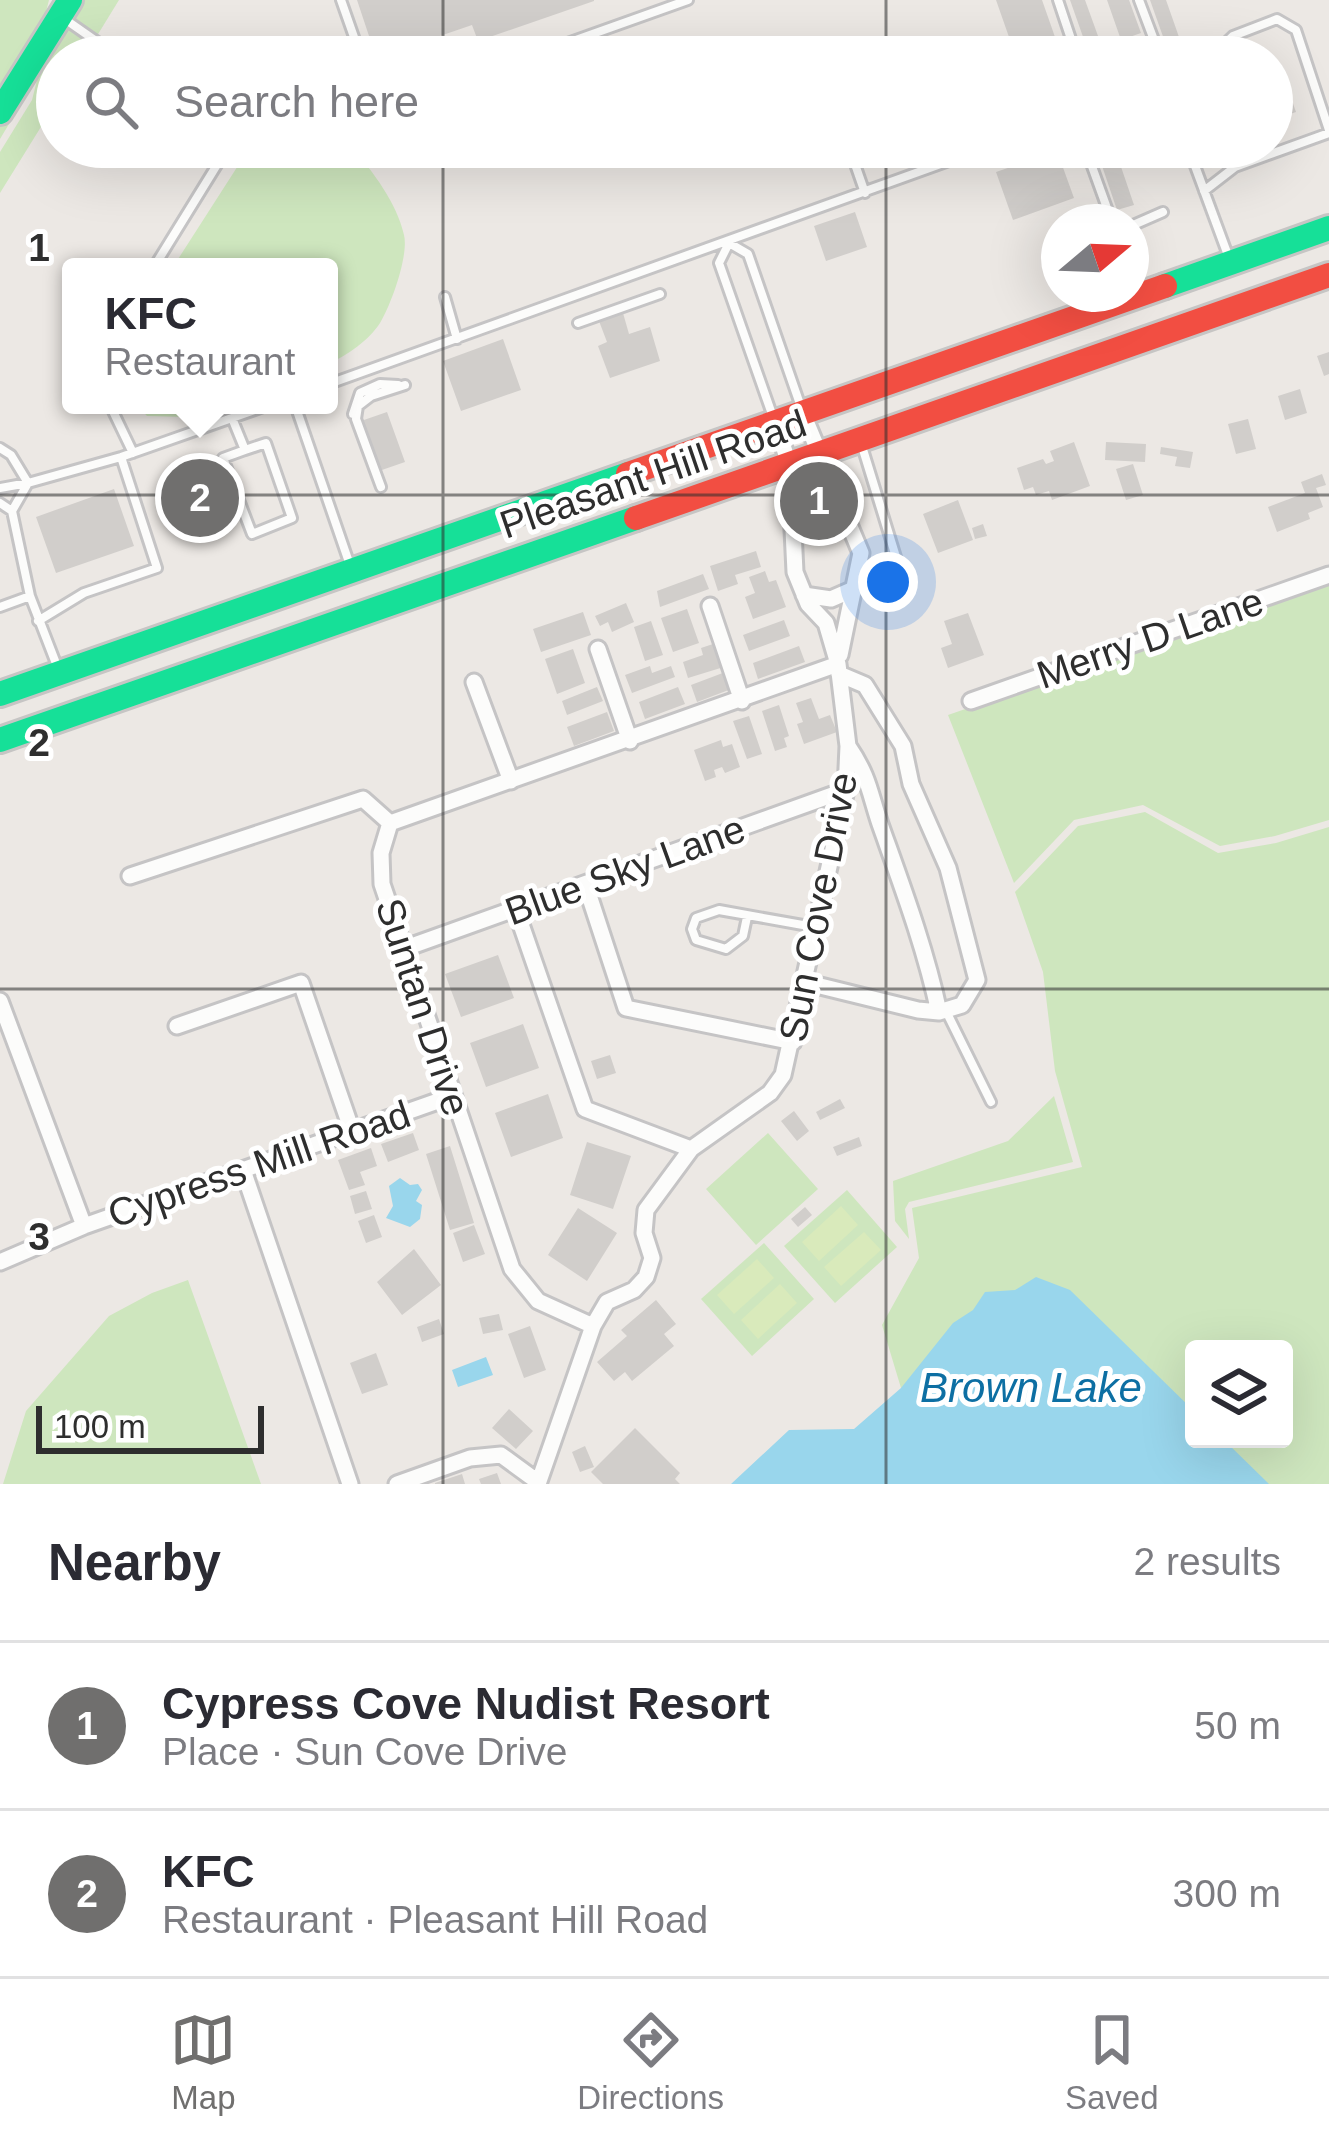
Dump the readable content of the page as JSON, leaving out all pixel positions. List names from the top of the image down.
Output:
{
  "streets": {
    "main road": ["Pleasant Hill Road"],
    "street": [
      "Merry D Lane",
      "Blue Sky Lane",
      "Sun Cove Drive",
      "Suntan Drive",
      "Cypress Mill Road"
    ]
  },
  "crossings": [
    ["Pleasant Hill Road", "Sun Cove Drive"],
    ["Blue Sky Lane", "Sun Cove Drive"],
    ["Blue Sky Lane", "Suntan Drive"],
    ["Sun Cove Drive", "Suntan Drive"],
    ["Suntan Drive", "Cypress Mill Road"]
  ],
  "water": ["Brown Lake"],
  "scale_bar": "100 m",
  "north": "right",
  "page": {
    "search": "Search here",
    "popup": ["KFC", "Restaurant"],
    "pins": ["2", "1"],
    "scale": "100 m",
    "heading": ["Nearby", "2 results"],
    "list": [
      {
        "mark": "1",
        "name": "Cypress Cove Nudist Resort",
        "note": "Place · Sun Cove Drive",
        "value": "50 m"
      },
      {
        "mark": "2",
        "name": "KFC",
        "note": "Restaurant · Pleasant Hill Road",
        "value": "300 m"
      }
    ],
    "nav": ["Map", "Directions", "Saved"]
  },
  "grid": {
    "rows": ["1", "2", "3"]
  }
}
